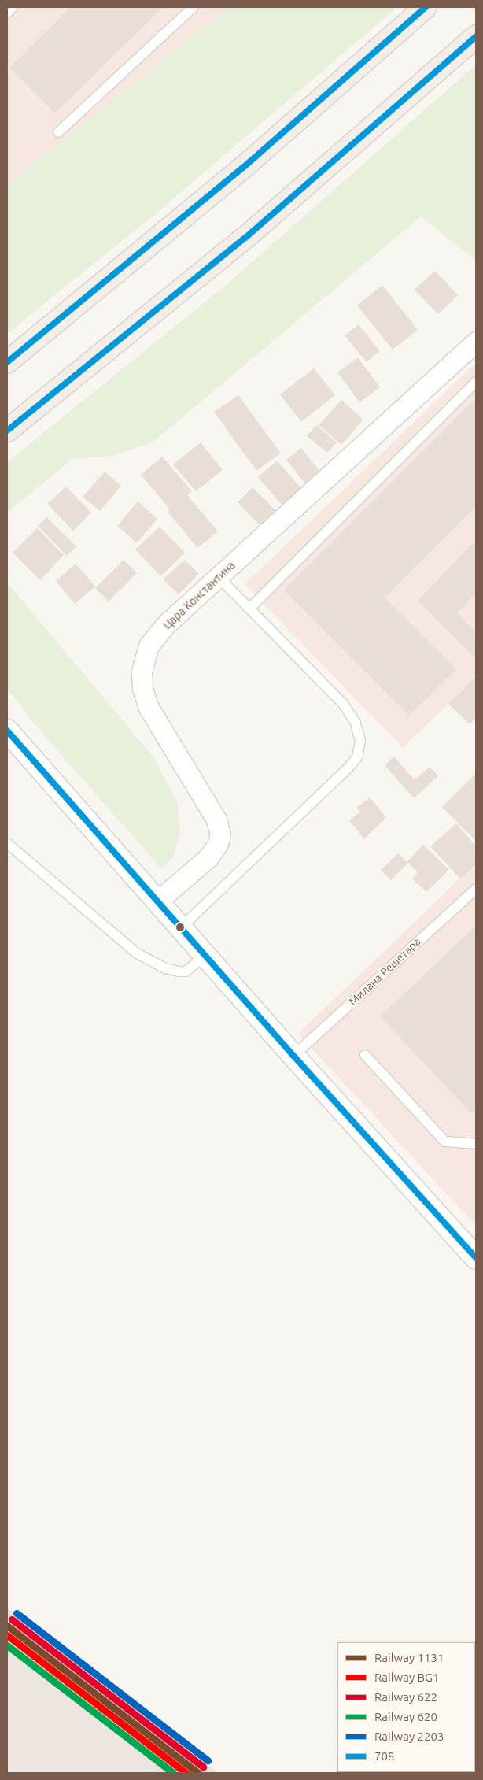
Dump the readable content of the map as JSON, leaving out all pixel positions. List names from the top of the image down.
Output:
{
  "streets": {
    "street": ["Цара Константина"],
    "lane": ["Милана Решетара"]
  },
  "lines": [
    "transit line 708",
    "rail line 2203",
    "rail line 622",
    "rail line 1131",
    "rail line BG1",
    "rail line 620"
  ],
  "legend": [
    "Railway 1131",
    "Railway BG1",
    "Railway 622",
    "Railway 620",
    "Railway 2203",
    "708"
  ]
}
